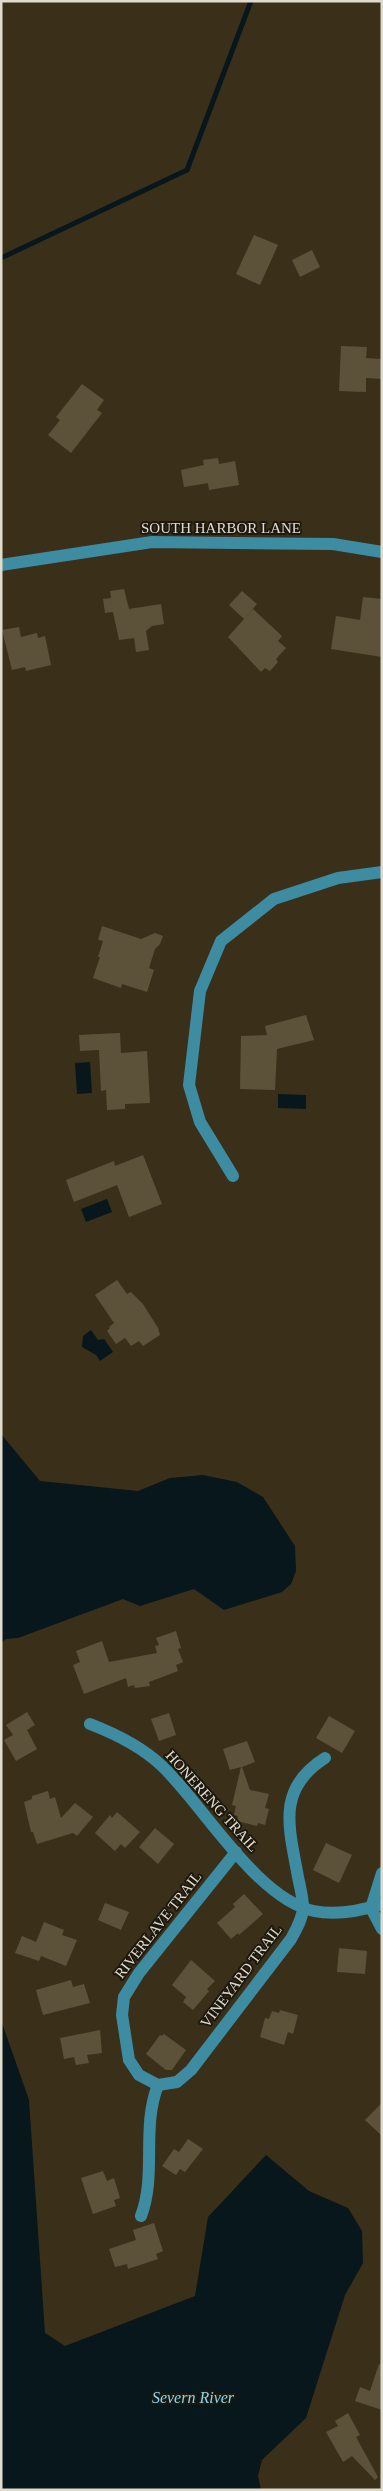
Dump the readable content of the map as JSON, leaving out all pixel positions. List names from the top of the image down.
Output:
{
  "streets": {
    "street": [
      "SOUTH HARBOR LANE",
      "HONERENG TRAIL",
      "RIVERLAVE TRAIL",
      "VINEYARD TRAIL"
    ]
  },
  "crossings": [
    ["HONERENG TRAIL", "RIVERLAVE TRAIL"],
    ["HONERENG TRAIL", "VINEYARD TRAIL"],
    ["RIVERLAVE TRAIL", "VINEYARD TRAIL"]
  ],
  "water": ["Severn River"]
}
